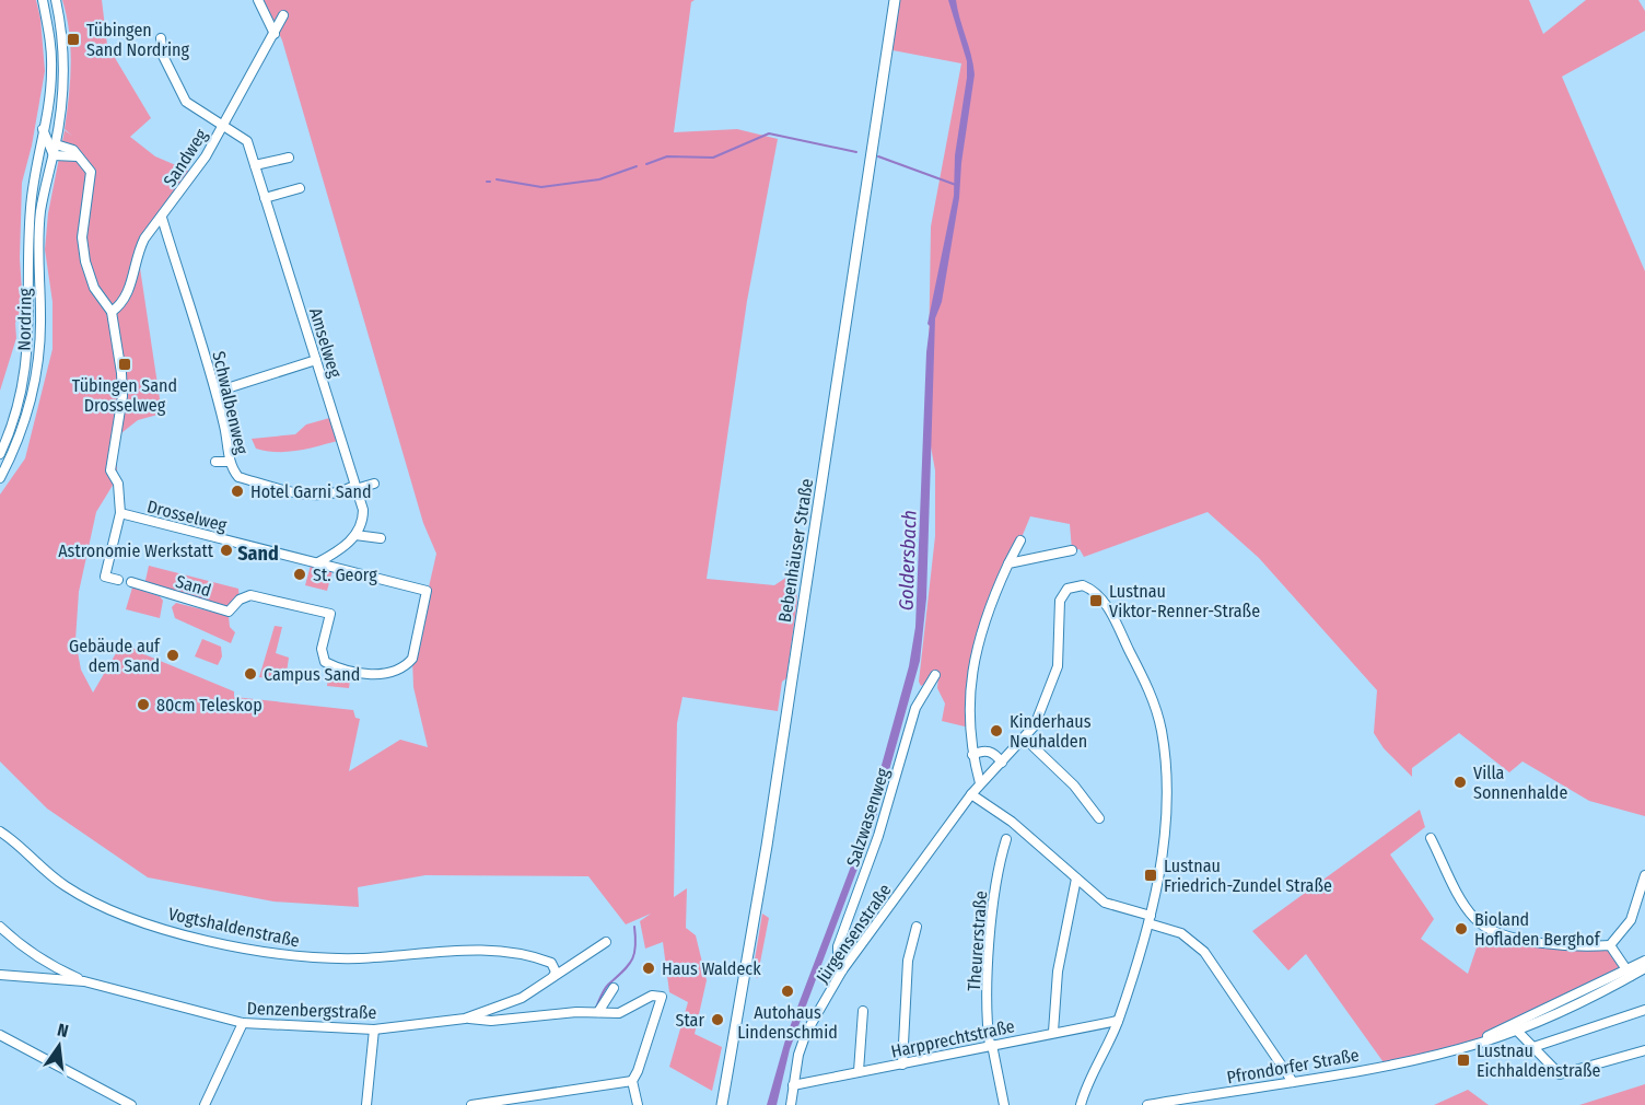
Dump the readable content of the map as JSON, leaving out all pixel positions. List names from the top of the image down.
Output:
{
  "streets": {
    "main road": ["Bebenhäuser Straße"],
    "street": [
      "Sandweg",
      "Nordring",
      "Amselweg",
      "Schwalbenweg",
      "Drosselweg",
      "Sand",
      "Salzwasenweg",
      "Vogtshaldenstraße",
      "Jürgensenstraße",
      "Theurerstraße",
      "Denzenbergstraße",
      "Harpprechtstraße",
      "Pfrondorfer Straße"
    ]
  },
  "crossings": [
    ["Sandweg", "Amselweg"],
    ["Sandweg", "Schwalbenweg"],
    ["Sandweg", "Drosselweg"],
    ["Nordring", "Drosselweg"],
    ["Amselweg", "Schwalbenweg"],
    ["Drosselweg", "Sand"],
    ["Salzwasenweg", "Jürgensenstraße"],
    ["Vogtshaldenstraße", "Denzenbergstraße"],
    ["Jürgensenstraße", "Harpprechtstraße"],
    ["Theurerstraße", "Harpprechtstraße"]
  ],
  "districts": ["Sand"],
  "water": ["Goldersbach"],
  "places": {
    "transit": [
      "Tübingen Sand Nordring",
      "Tübingen Sand Drosselweg",
      "Lustnau Viktor-Renner-Straße",
      "Lustnau Friedrich-Zundel Straße",
      "Lustnau Eichhaldenstraße"
    ],
    "other": [
      "Hotel Garni Sand",
      "Astronomie Werkstatt",
      "St. Georg",
      "Gebäude auf dem Sand",
      "Campus Sand",
      "80cm Teleskop",
      "Kinderhaus Neuhalden",
      "Villa Sonnenhalde",
      "Bioland Hofladen Berghof",
      "Haus Waldeck",
      "Autohaus Lindenschmid",
      "Star"
    ]
  },
  "north": "top"
}
